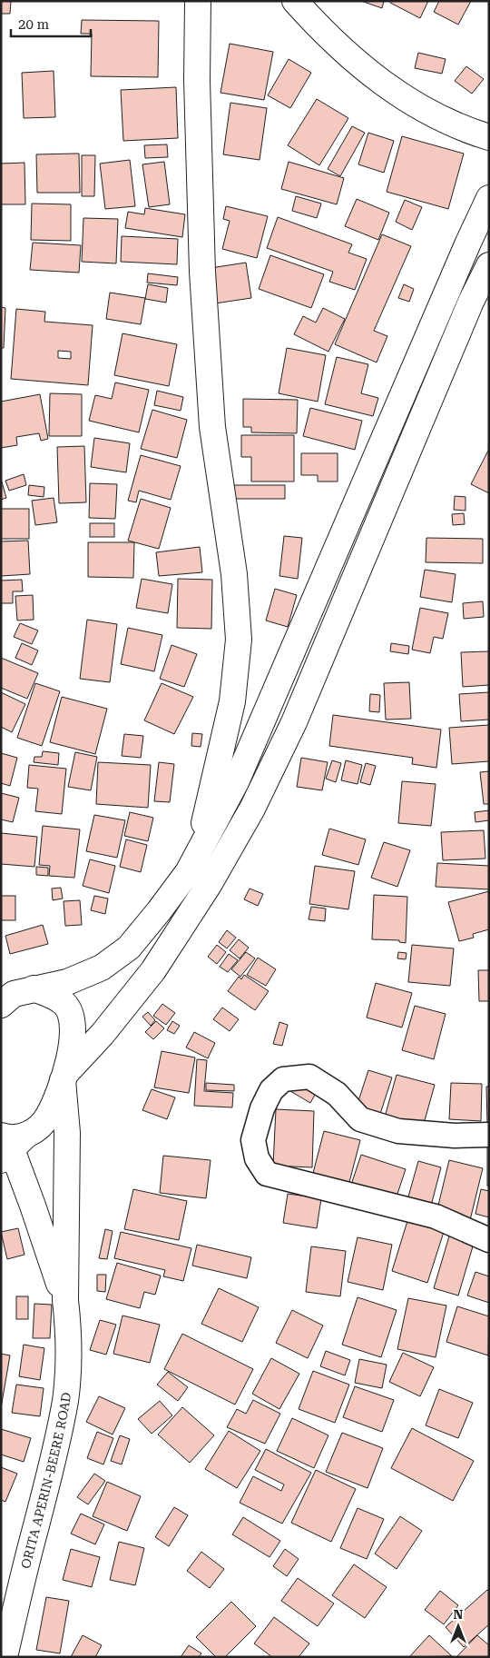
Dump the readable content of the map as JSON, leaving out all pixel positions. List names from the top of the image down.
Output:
{
  "streets": {
    "main road": ["ORITA APERIN-BEERE ROAD"]
  },
  "scale_bar": "20 m",
  "north": "top"
}
